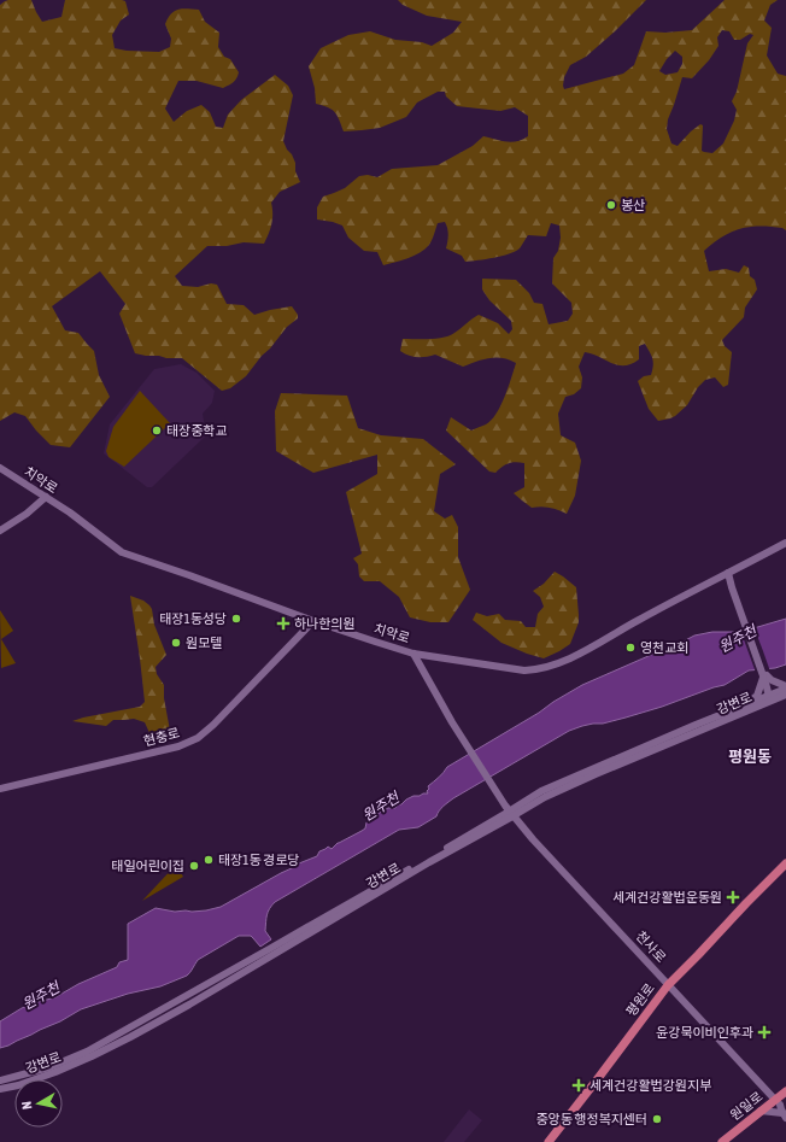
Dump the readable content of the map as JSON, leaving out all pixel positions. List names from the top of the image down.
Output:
{
  "streets": {
    "main road": ["평원로", "원일로"],
    "street": [
      "치악로",
      "강변로",
      "현충로",
      "천사로"
    ]
  },
  "crossings": [
    ["치악로", "현충로"],
    ["치악로", "천사로"],
    ["강변로", "천사로"],
    ["천사로", "평원로"],
    ["천사로", "원일로"]
  ],
  "districts": ["평원동"],
  "water": ["원주천"],
  "places": {
    "other": [
      "봉산",
      "태장중학교",
      "태장1동성당",
      "원모텔",
      "영천교회",
      "태장1동 경로당",
      "태일어린이집",
      "중앙동 행정복지센터"
    ],
    "health": [
      "하나한의원",
      "세계건강활법운동원",
      "윤강묵이비인후과",
      "세계건강활법강원지부"
    ]
  },
  "north": "left"
}
